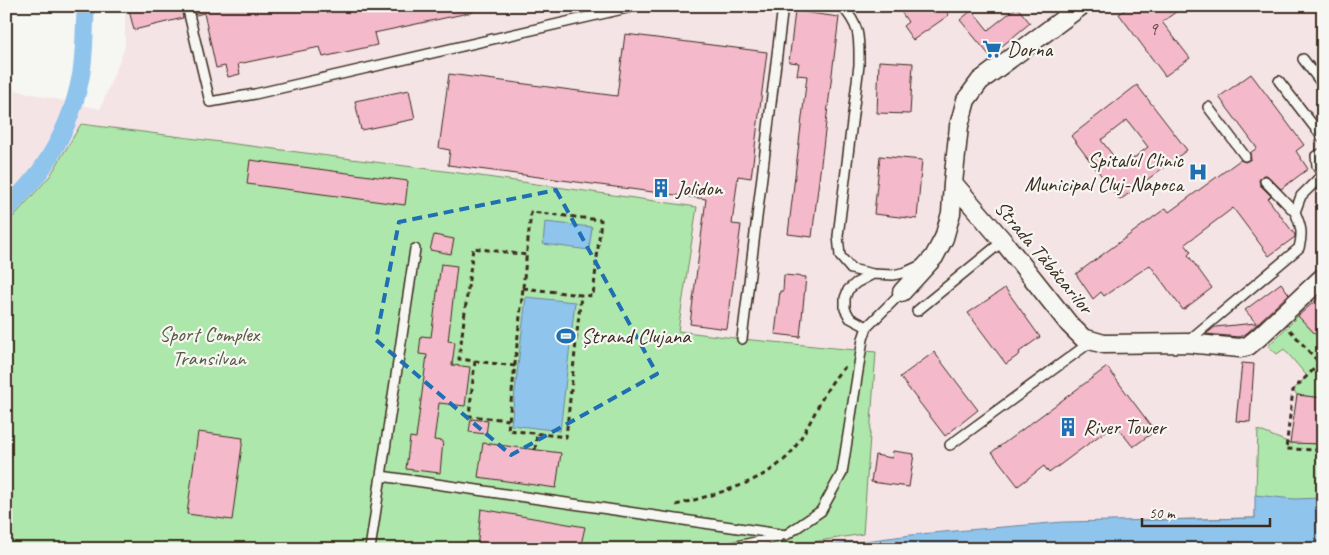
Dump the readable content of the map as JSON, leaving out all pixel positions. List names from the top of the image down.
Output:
{
  "streets": {
    "street": ["Strada Tăbăcarilor"]
  },
  "parks": ["Sport Complex Transilvan"],
  "places": {
    "supermarket": ["Dorna"],
    "hospital": ["Spitalul Clinic Municipal Cluj-Napoca"],
    "building": ["Jolidon", "River Tower"],
    "sports": ["Ștrand Clujana"]
  },
  "house_numbers": ["9"],
  "scale_bar": "50 m"
}
